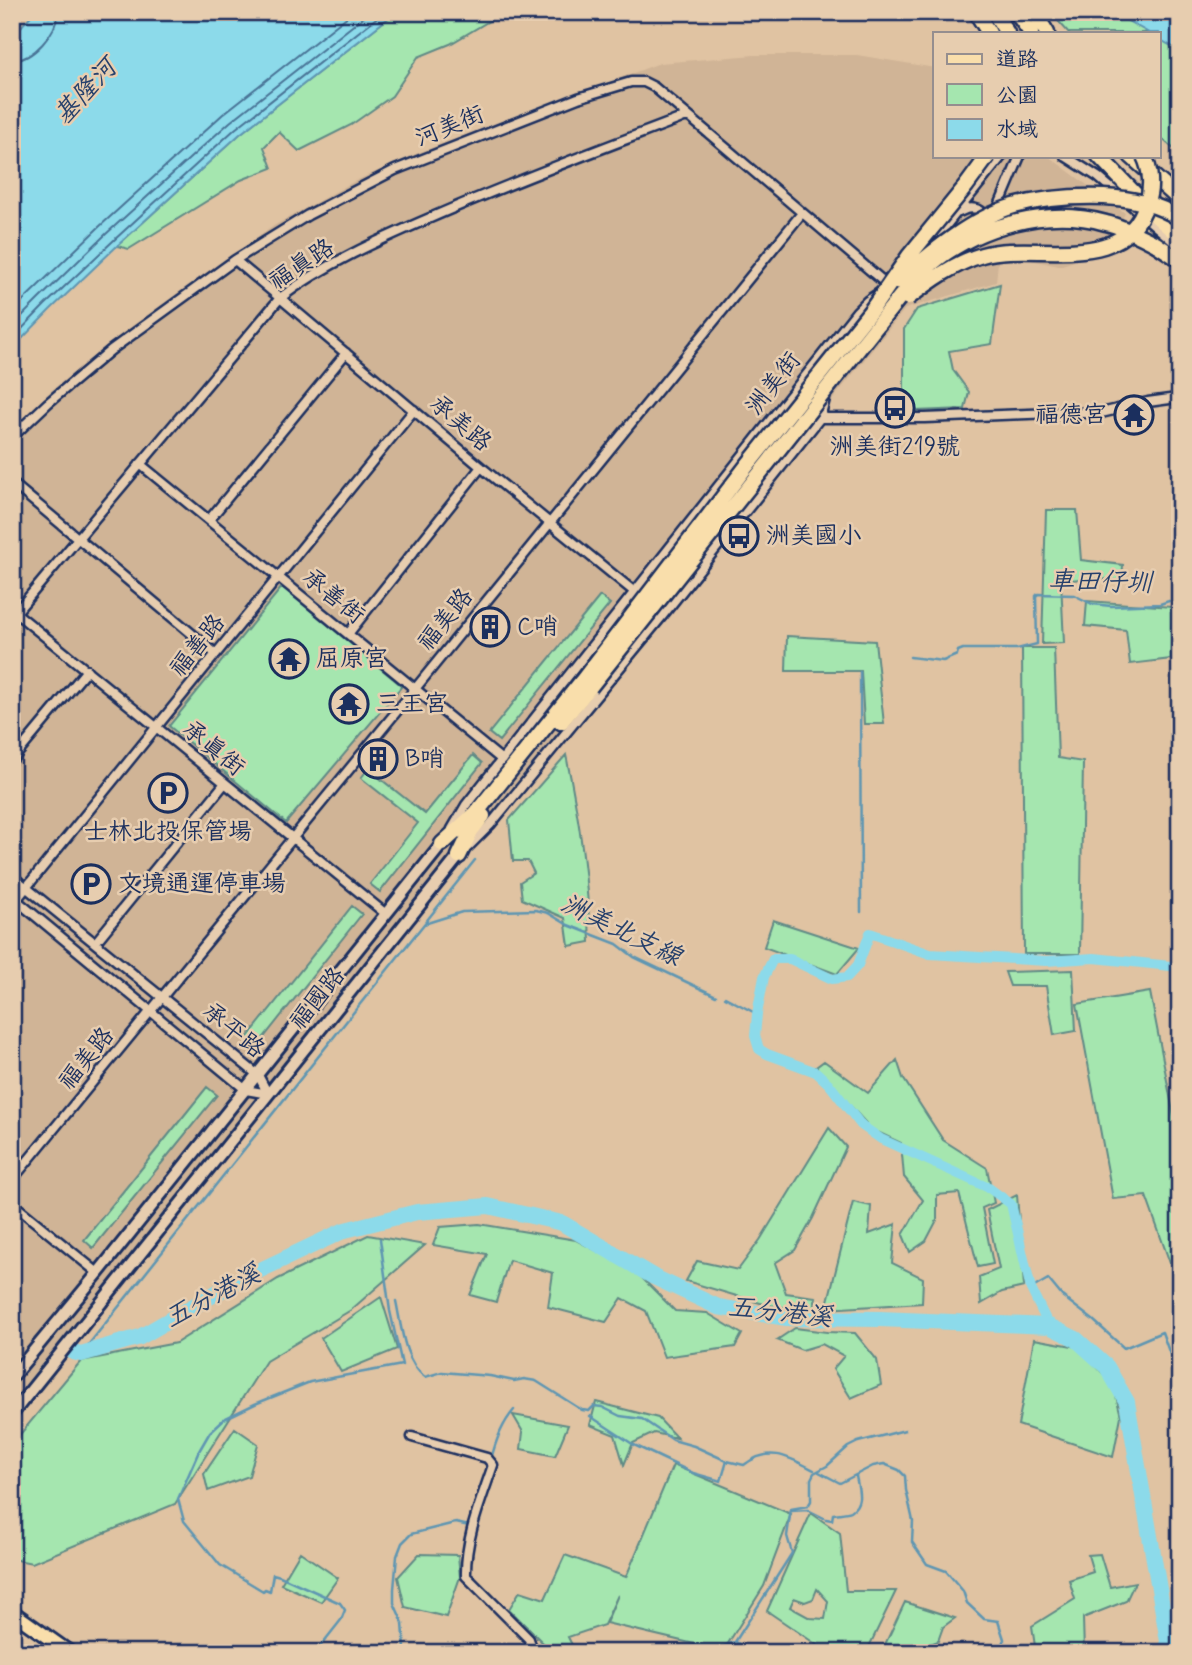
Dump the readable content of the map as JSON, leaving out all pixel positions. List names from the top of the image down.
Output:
{
  "streets": {
    "street": [
      "河美街",
      "福真路",
      "洲美街",
      "承美路",
      "承善街",
      "福美路",
      "福善路",
      "承真街",
      "福國路",
      "承平路"
    ]
  },
  "crossings": [
    ["河美街", "福真路"],
    ["河美街", "洲美街"],
    ["河美街", "承美路"],
    ["河美街", "福美路"],
    ["福真路", "承美路"],
    ["福真路", "承善街"],
    ["福真路", "承真街"],
    ["洲美街", "承美路"],
    ["洲美街", "福國路"],
    ["承美路", "福美路"],
    ["承美路", "福善路"],
    ["承美路", "福國路"],
    ["承善街", "福美路"],
    ["承善街", "福善路"],
    ["承善街", "福國路"],
    ["福美路", "承真街"],
    ["福美路", "承平路"],
    ["福善路", "承真街"],
    ["福善路", "承平路"],
    ["承真街", "福國路"],
    ["福國路", "承平路"]
  ],
  "water": [
    "基隆河",
    "車田仔圳",
    "洲美北支線",
    "五分港溪"
  ],
  "places": {
    "bus stop": ["洲美街219號", "洲美國小"],
    "temple": ["福德宮", "屈原宮", "三王宮"],
    "building": ["C哨", "B哨"],
    "parking": ["士林北投保管場", "文境通運停車場"]
  },
  "legend": ["道路", "公園", "水域"]
}
